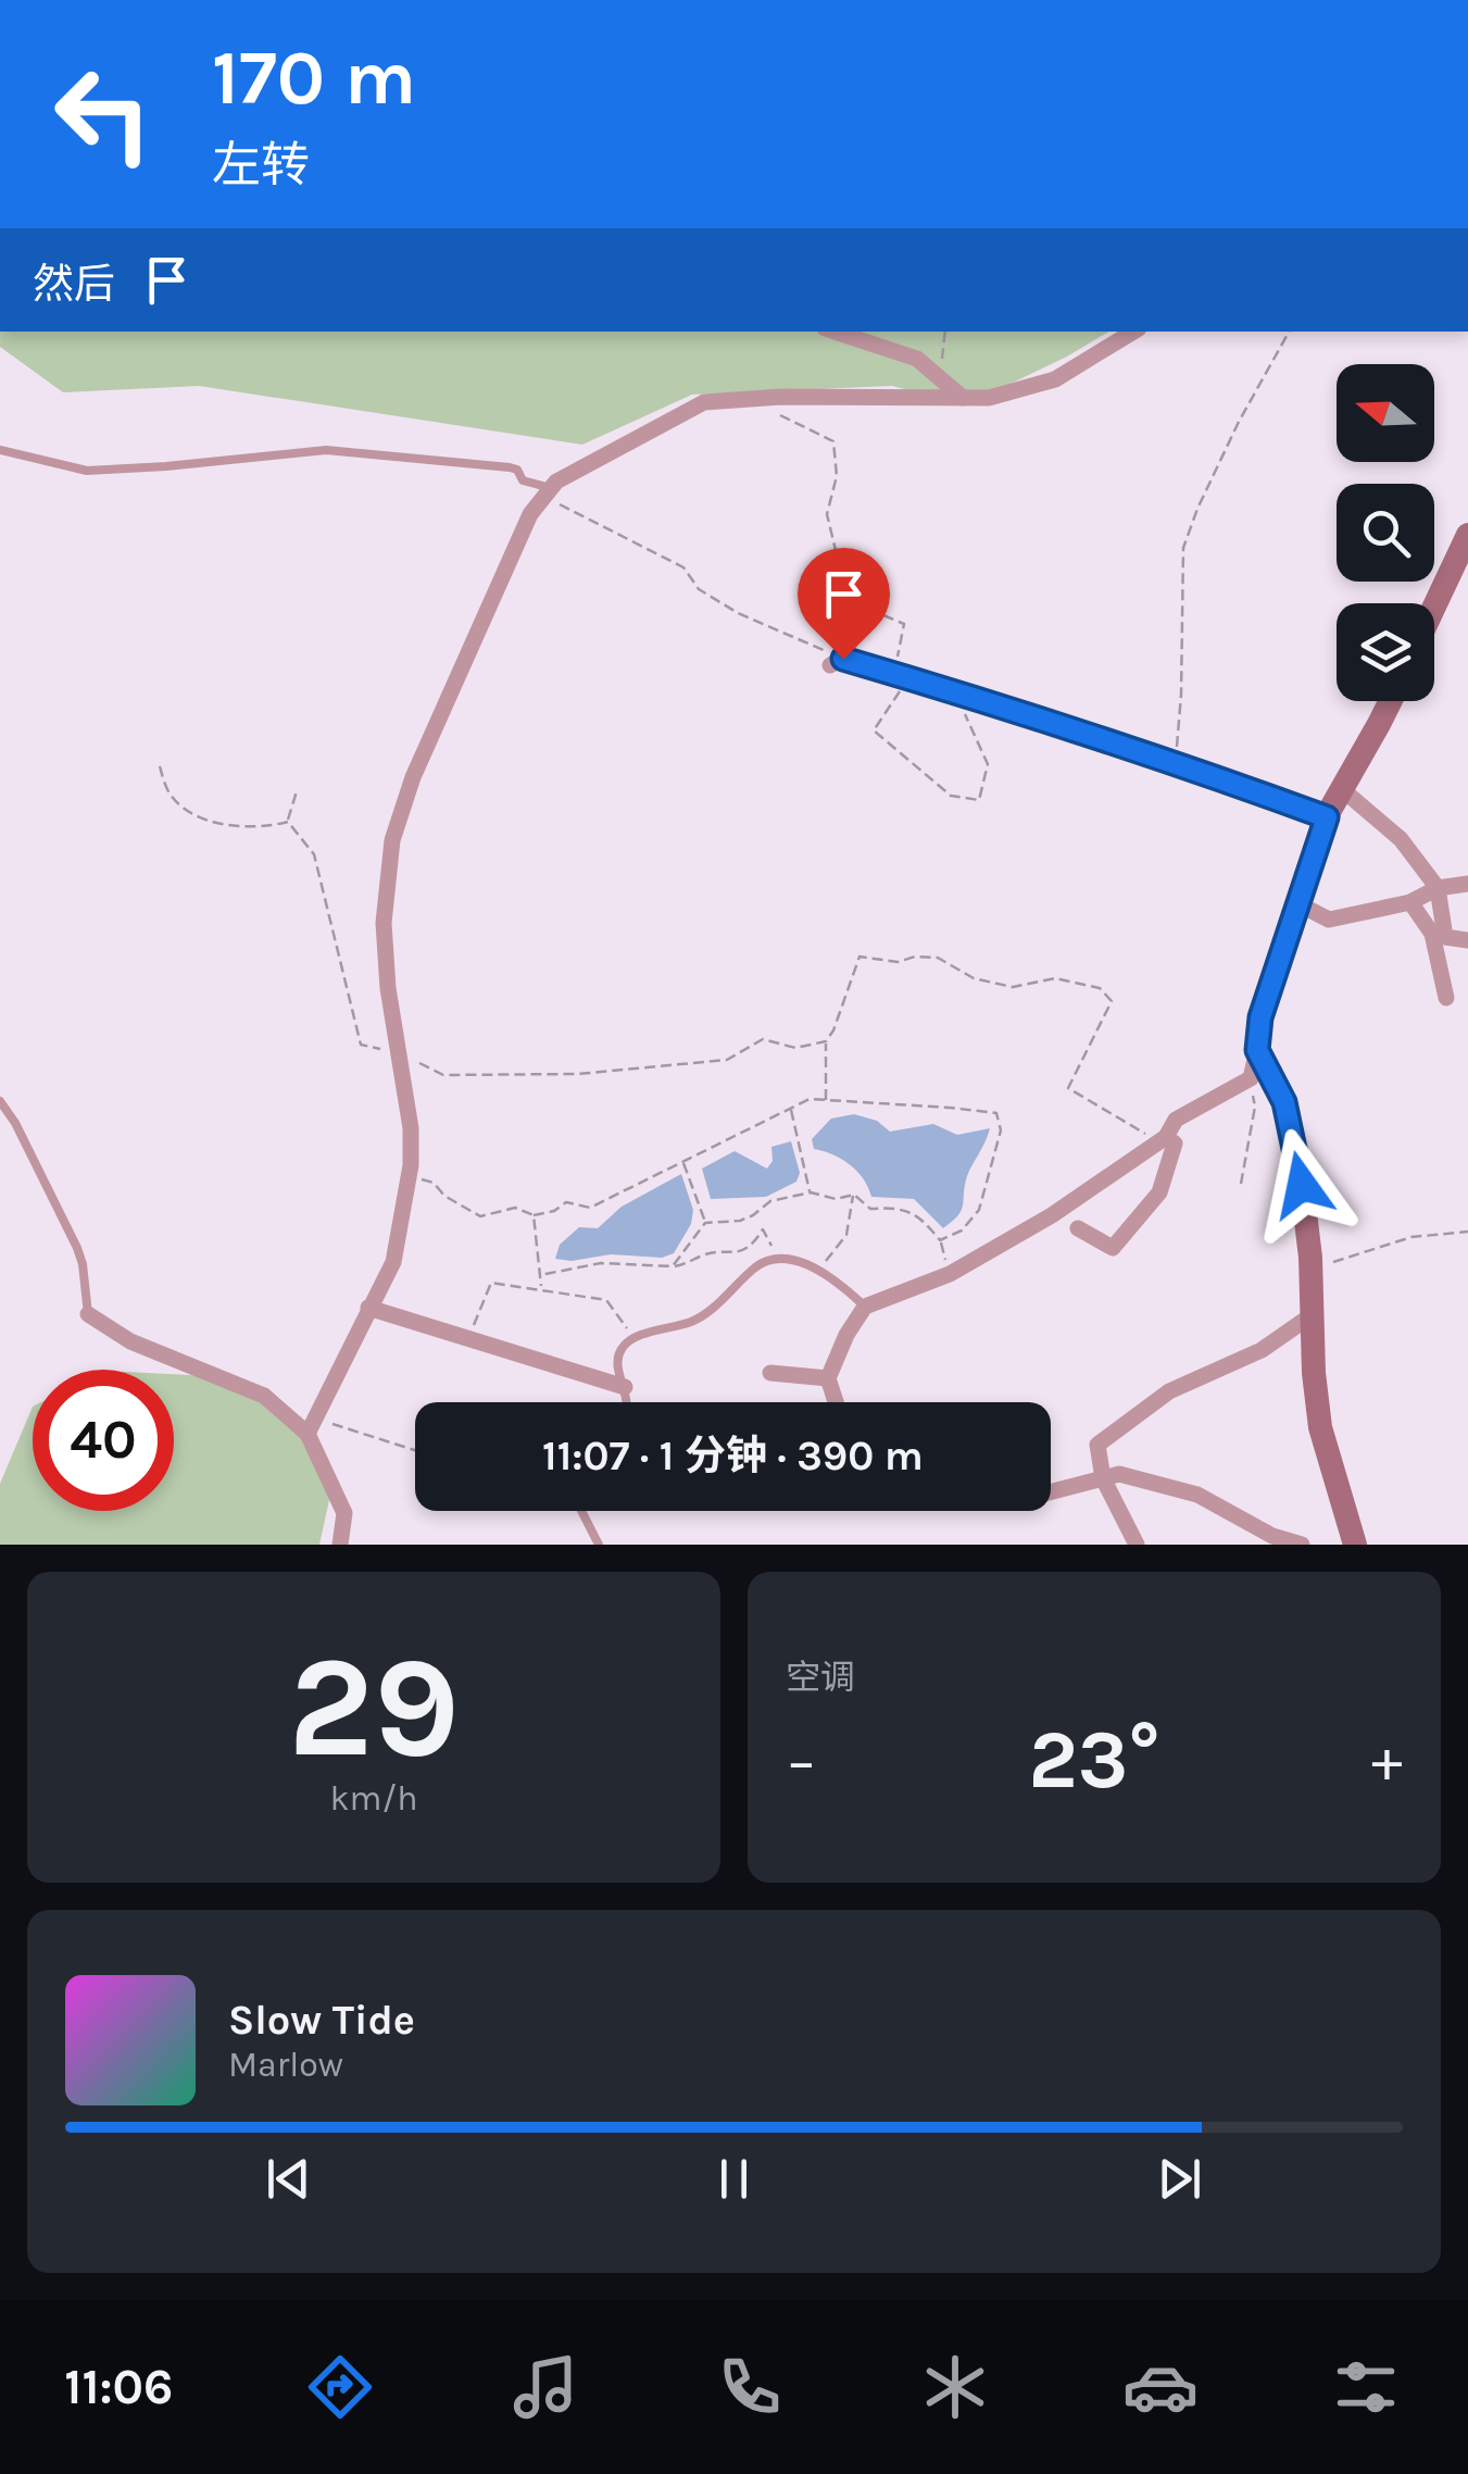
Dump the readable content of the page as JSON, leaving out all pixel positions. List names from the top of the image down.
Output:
{
  "north": "left",
  "page": {
    "turn": ["170 m", "左转"],
    "then": "然后",
    "limit": "40",
    "trip": "11:07 · 1 分钟 · 390 m",
    "tile": [
      ["29", "km/h"],
      "空调"
    ],
    "heat": ["−", "23°", "+"],
    "song": ["Slow Tide", "Marlow"],
    "tabs": "11:06"
  }
}
